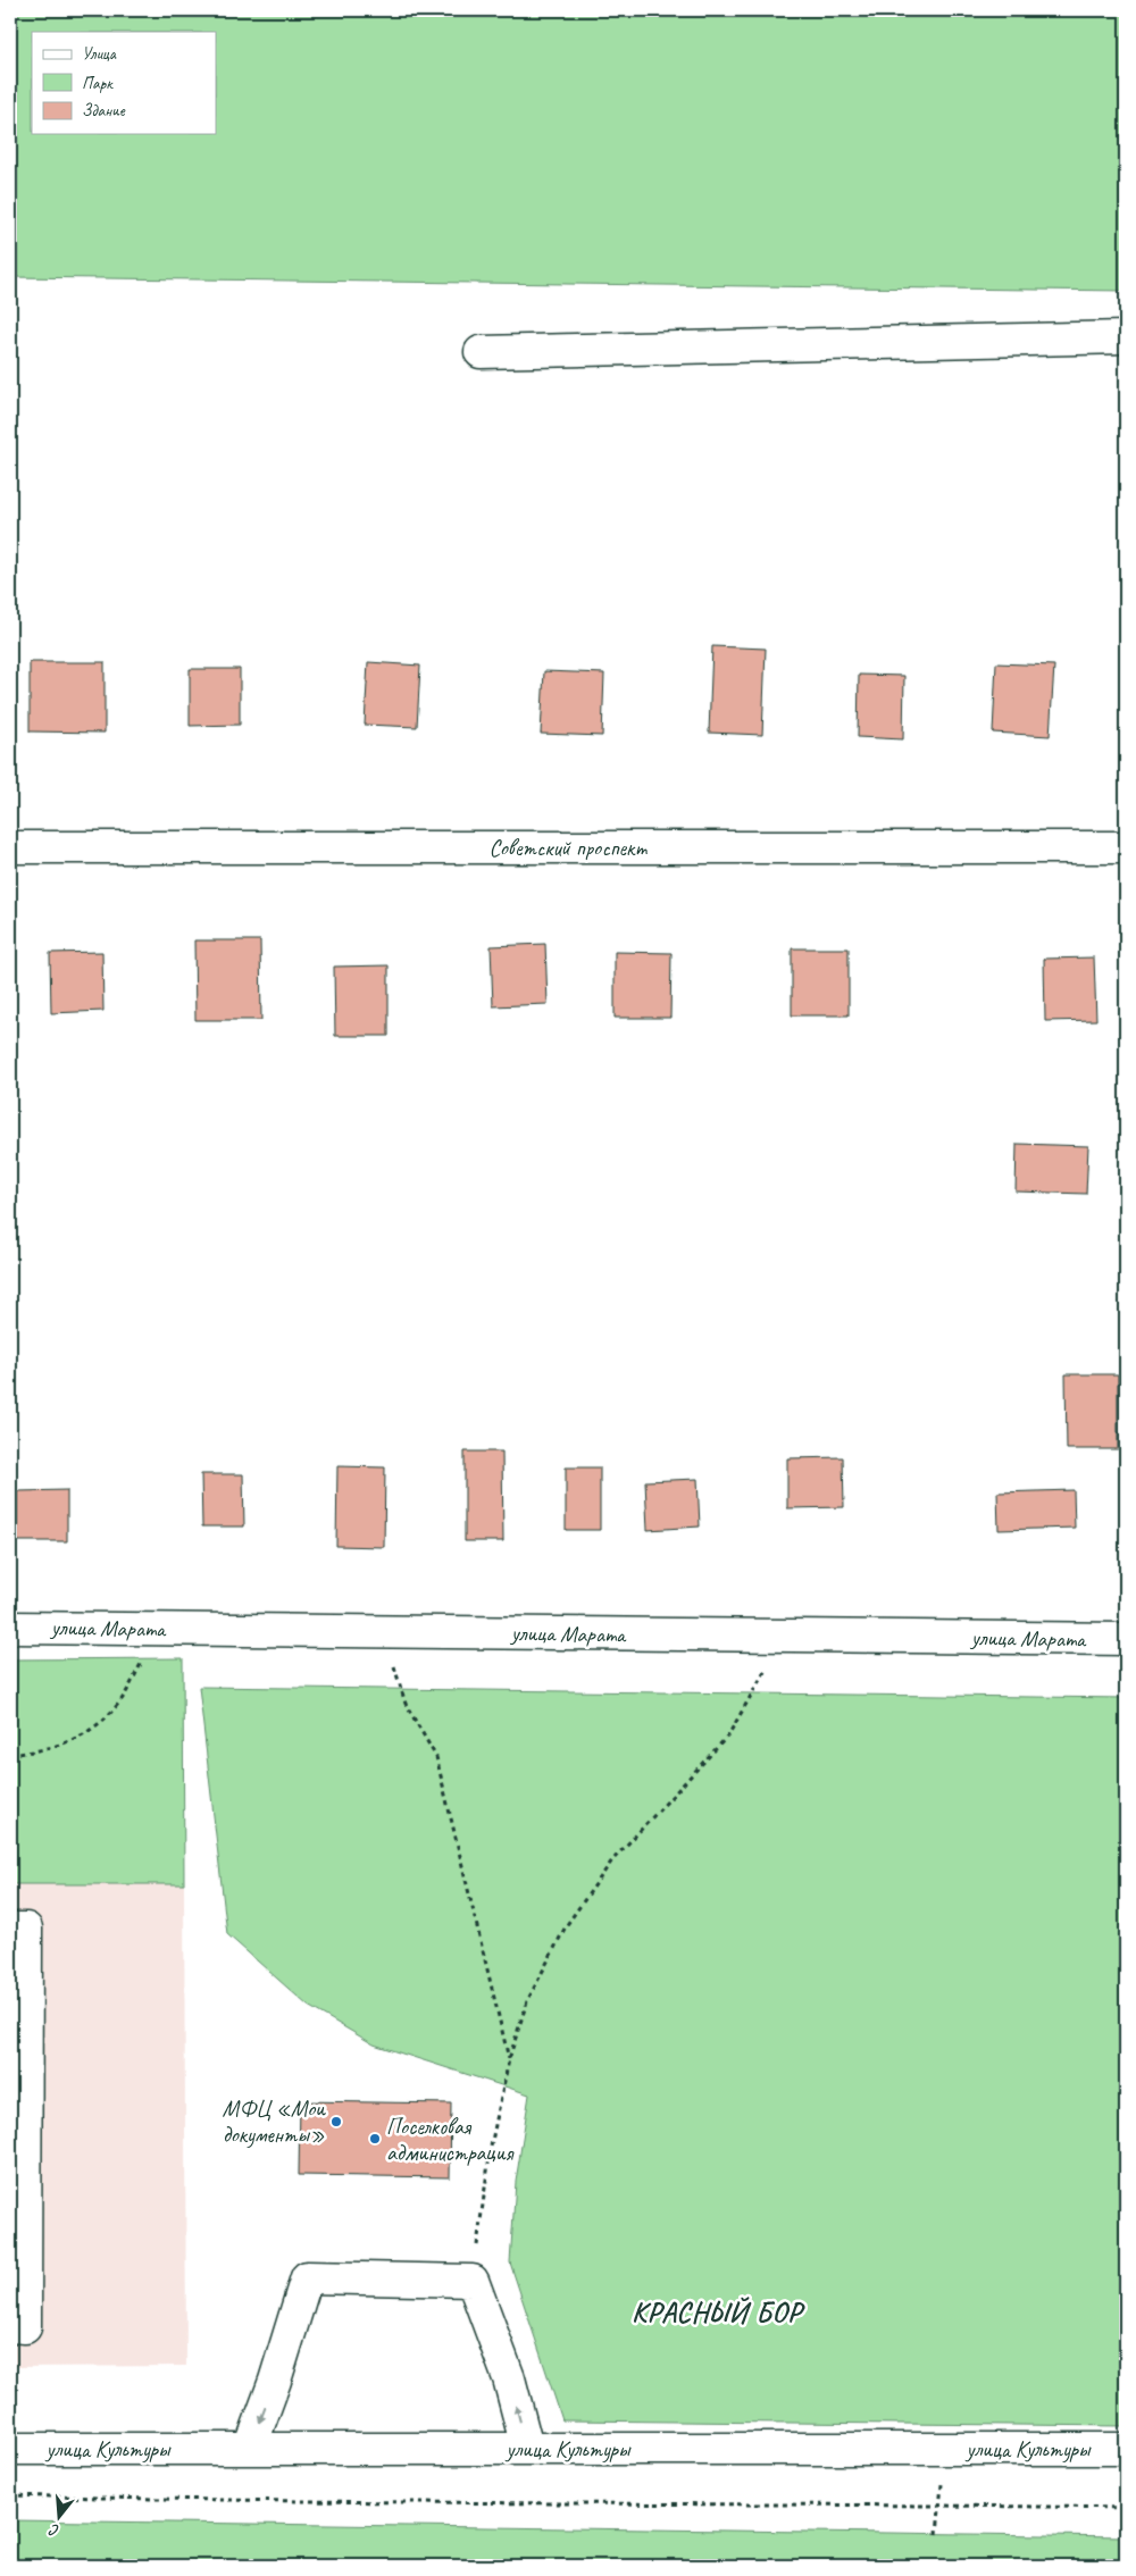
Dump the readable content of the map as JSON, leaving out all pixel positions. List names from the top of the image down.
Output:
{
  "streets": {
    "street": ["Советский проспект", "улица Марата", "улица Культуры"]
  },
  "districts": ["КРАСНЫЙ БОР"],
  "places": ["МФЦ «Мои документы»", "Поселковая администрация"],
  "legend": ["Улица", "Парк", "Здание"],
  "north": "bottom"
}
